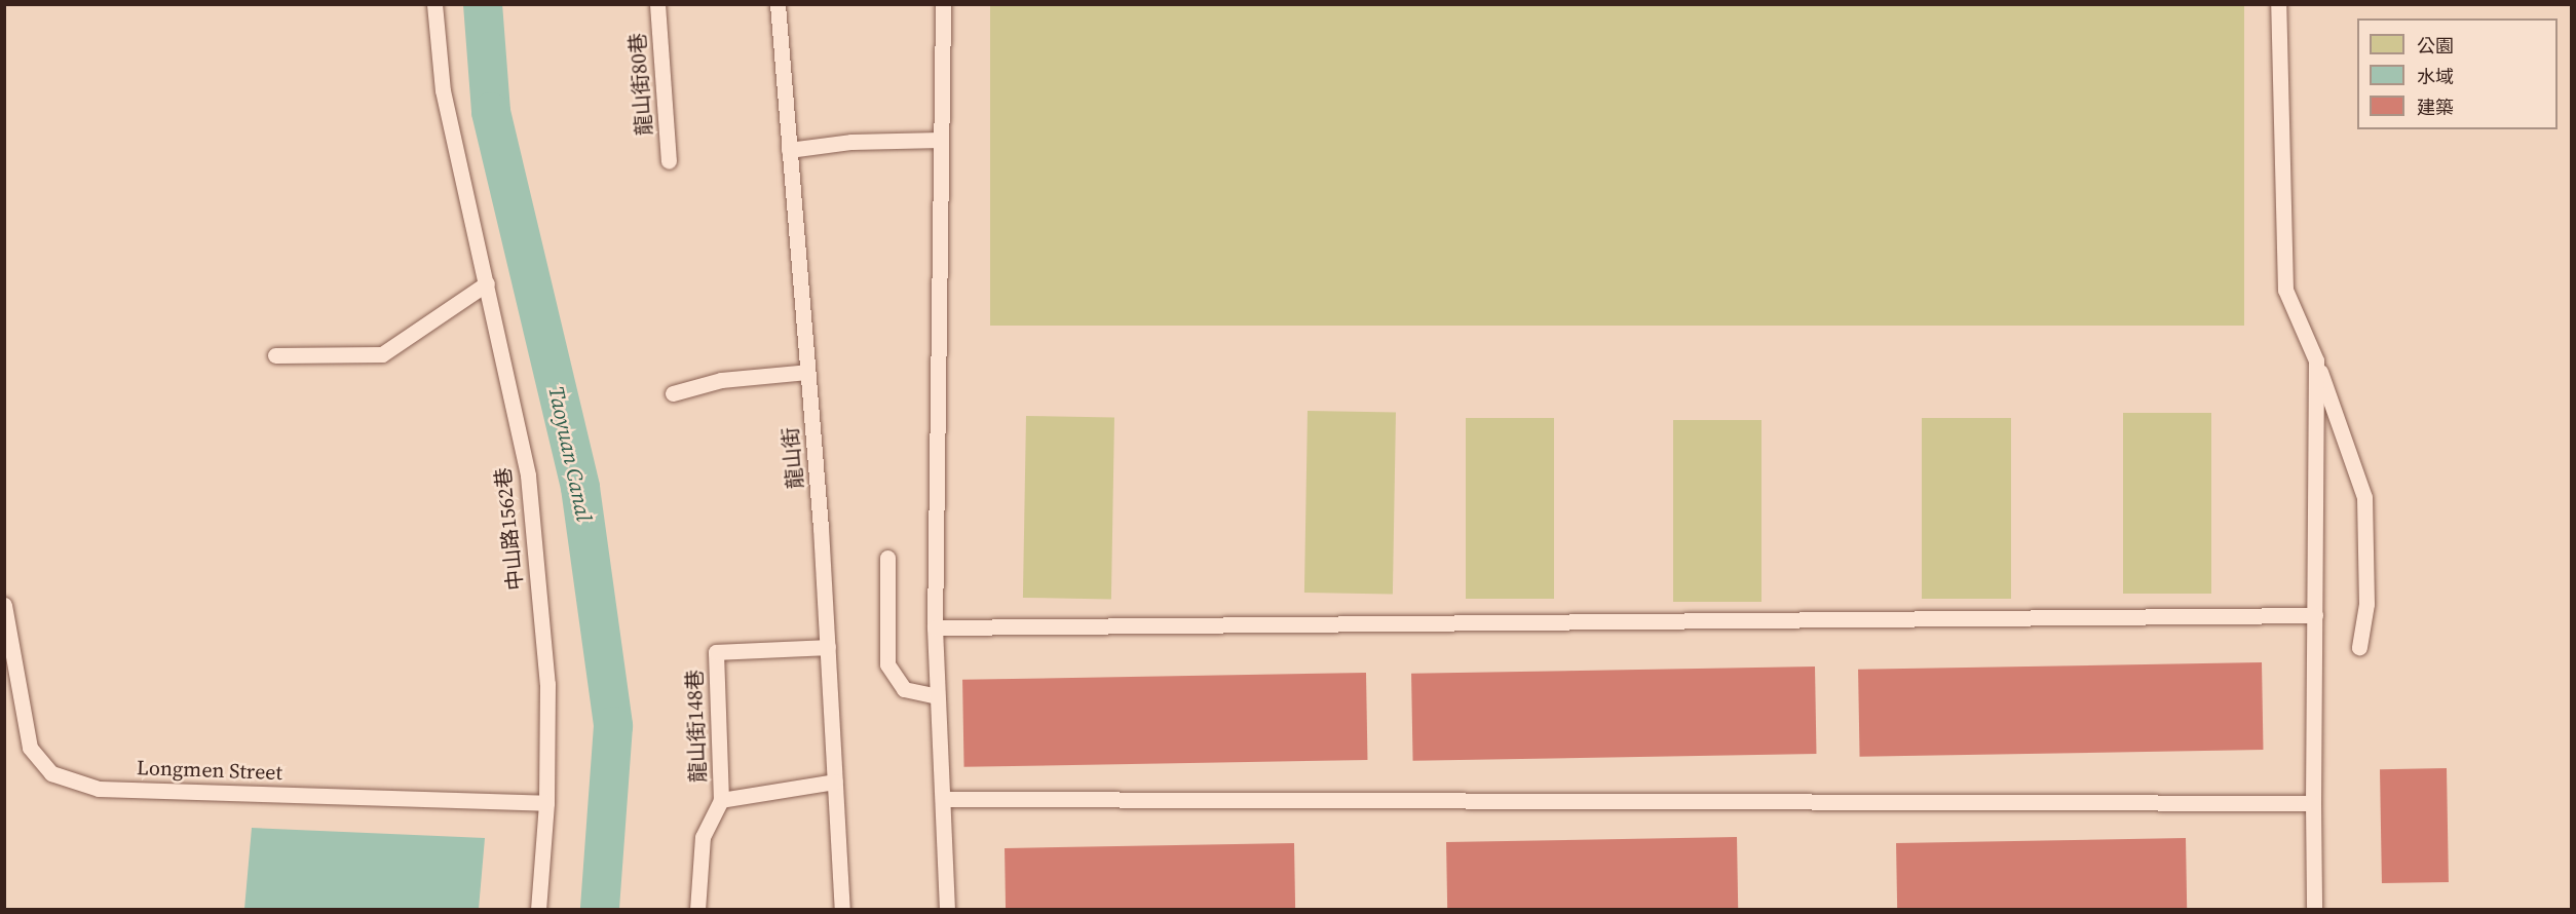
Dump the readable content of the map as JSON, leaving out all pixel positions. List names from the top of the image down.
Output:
{
  "streets": {
    "lane": [
      "龍山街80巷",
      "龍山街",
      "中山路1562巷",
      "龍山街148巷",
      "Longmen Street"
    ]
  },
  "crossings": [
    ["龍山街", "龍山街148巷"],
    ["中山路1562巷", "Longmen Street"]
  ],
  "water": ["Taoyuan Canal"],
  "legend": ["公園", "水域", "建築"]
}
